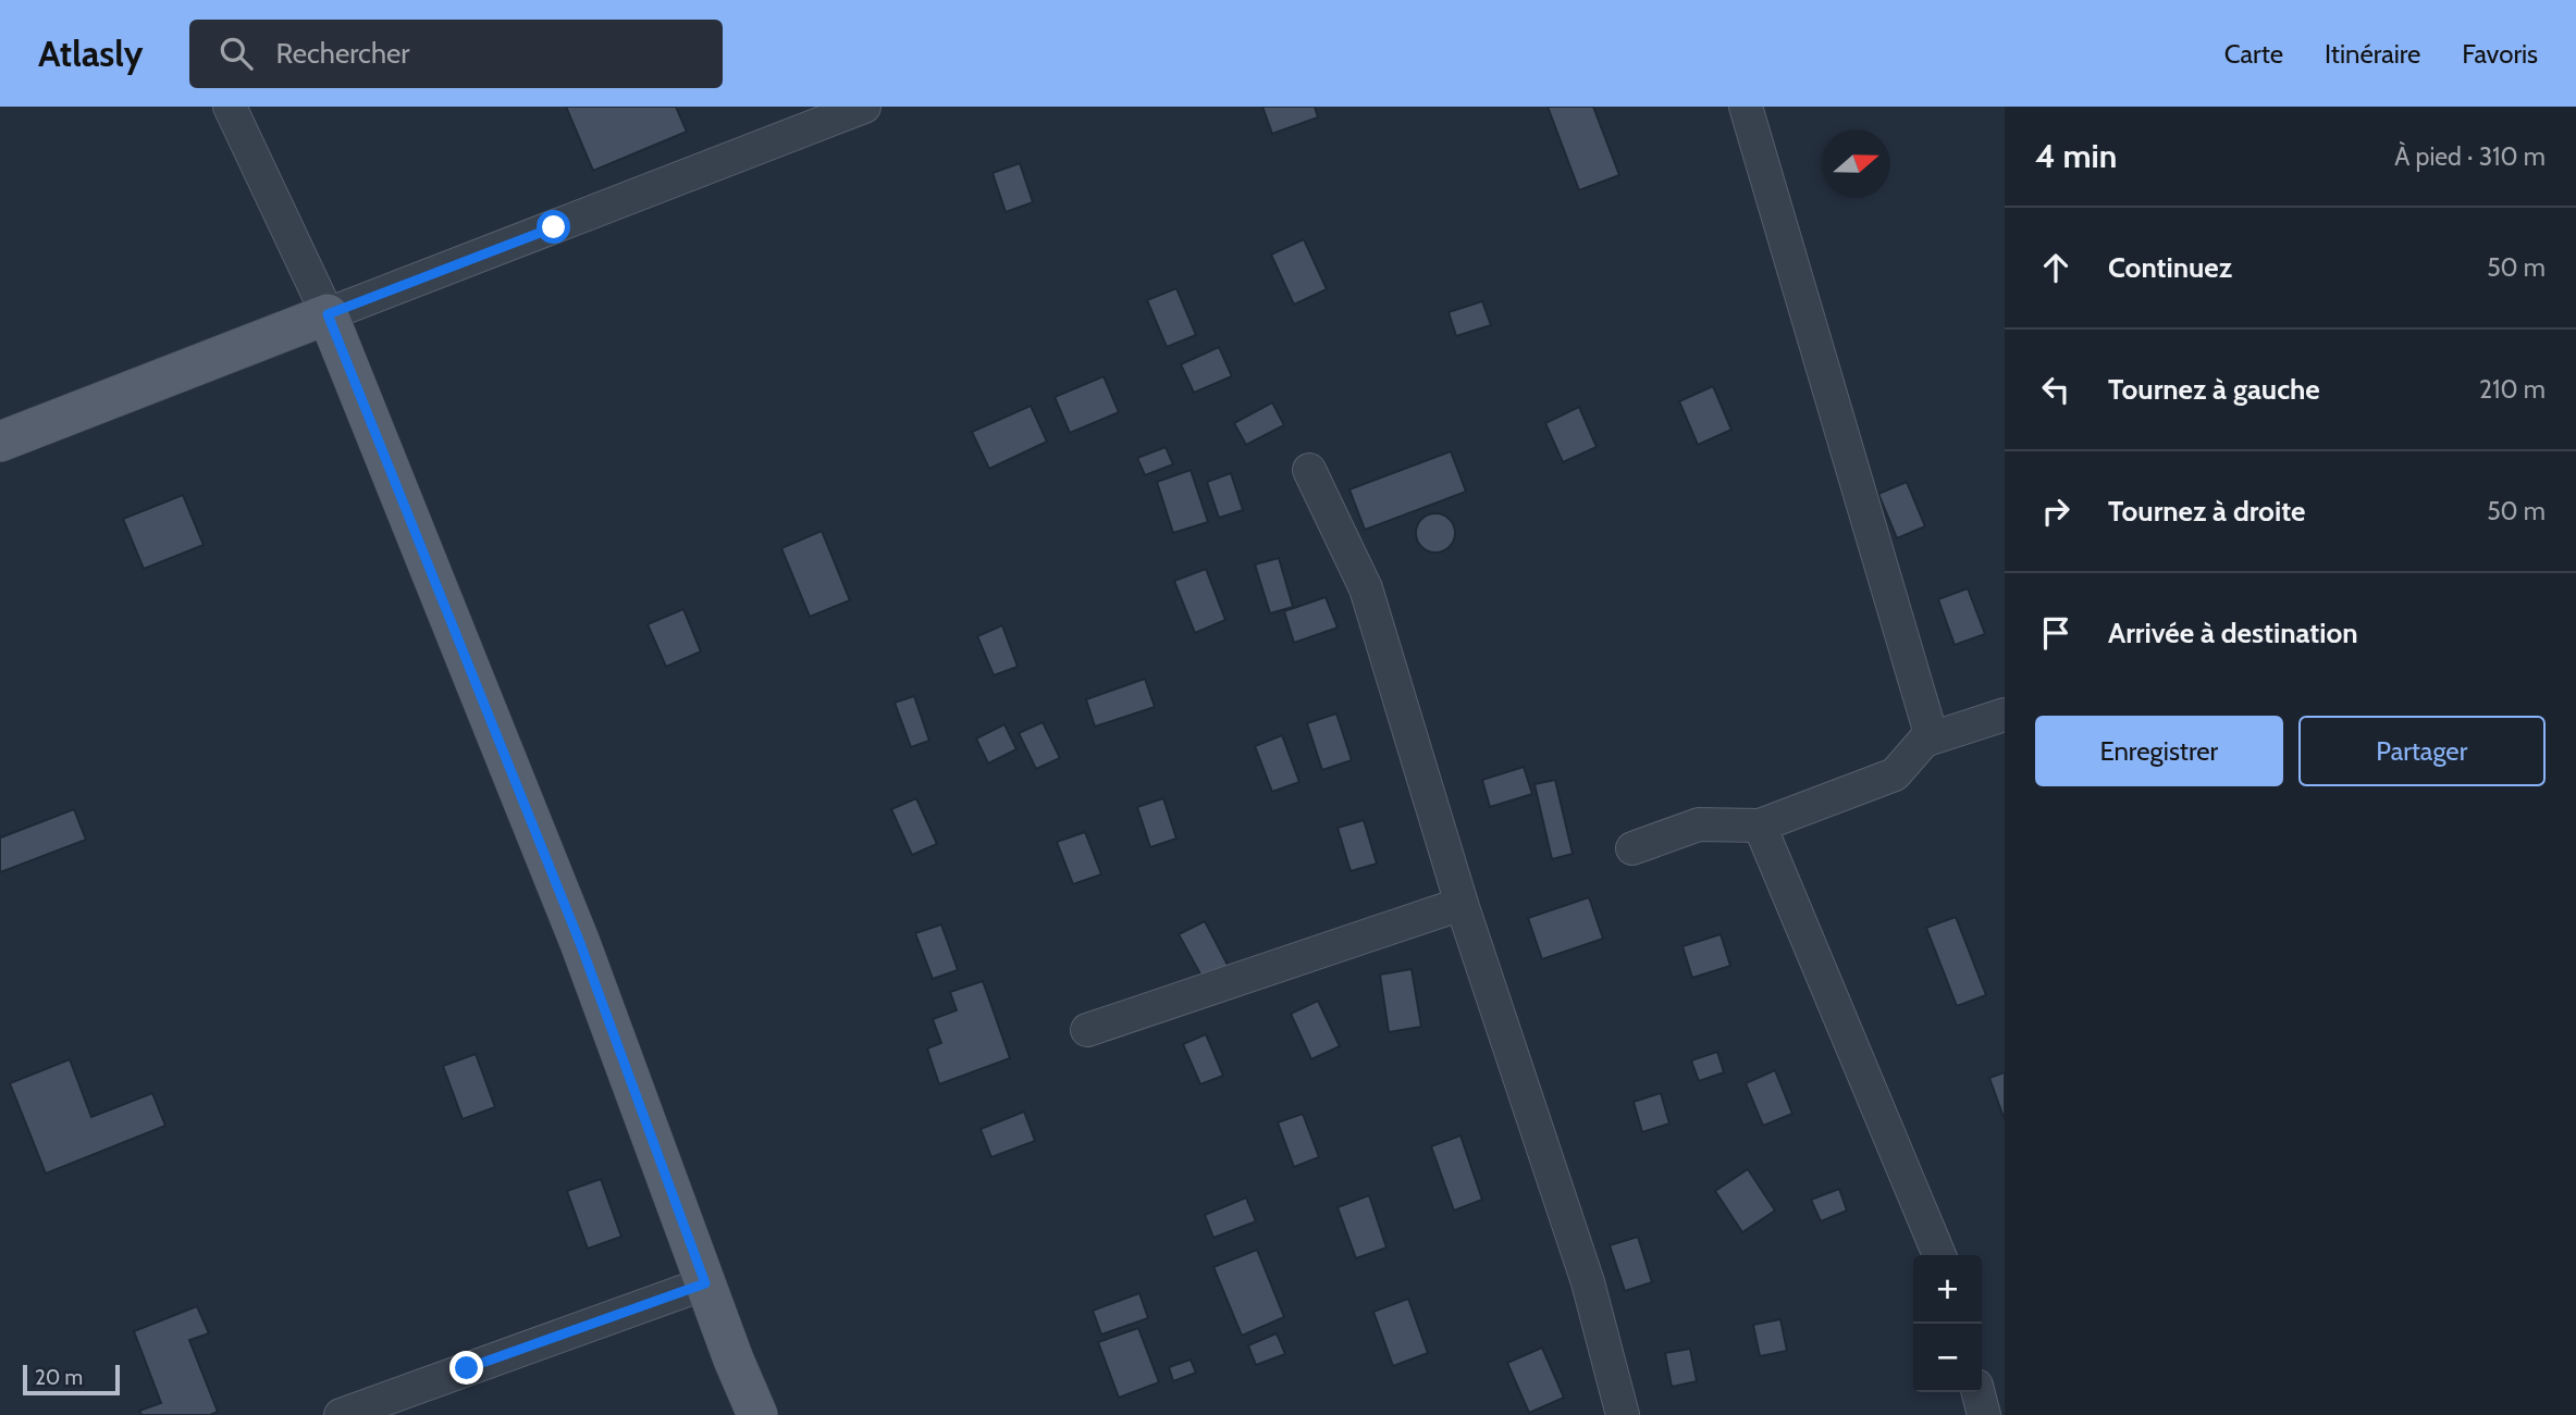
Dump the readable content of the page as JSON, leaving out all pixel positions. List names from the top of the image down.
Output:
{
  "scale_bar": "20 m",
  "north": "right",
  "page": {
    "header": "Atlasly",
    "search": "Rechercher",
    "nav": ["Carte", "Itinéraire", "Favoris"],
    "heading": ["4 min", "À pied · 310 m"],
    "list": [
      ["Continuez", "50 m"],
      ["Tournez à gauche", "210 m"],
      ["Tournez à droite", "50 m"],
      "Arrivée à destination"
    ],
    "buttons": ["Enregistrer", "Partager"],
    "map_buttons": ["+", "−"],
    "scale": "20 m"
  }
}
